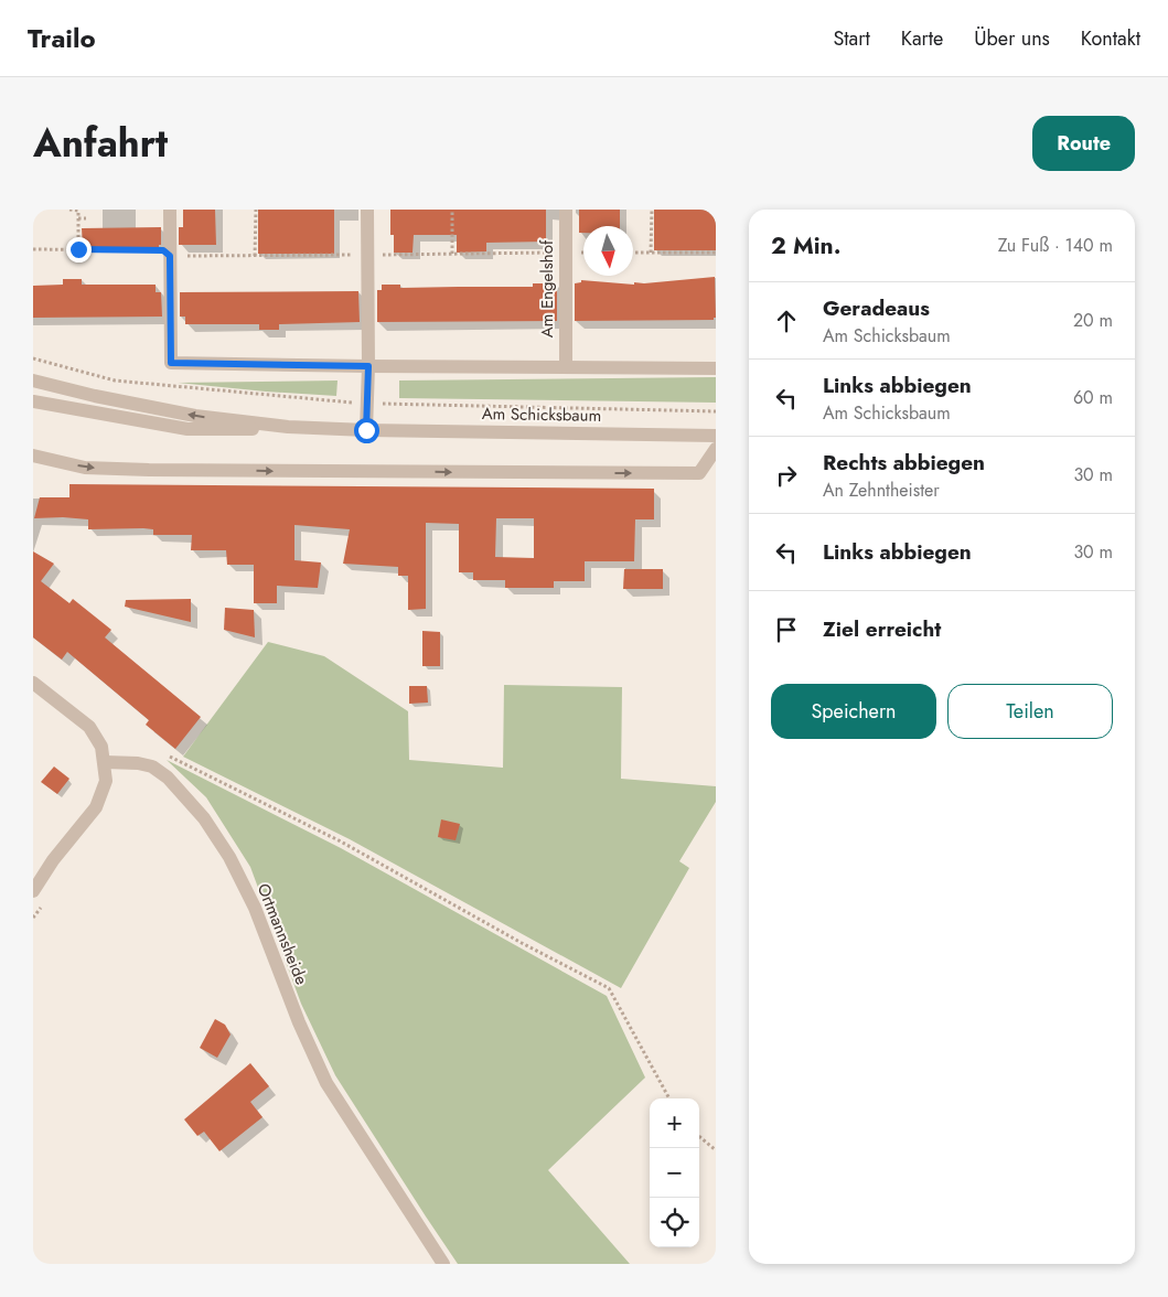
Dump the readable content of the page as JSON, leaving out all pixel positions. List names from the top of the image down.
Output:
{
  "streets": {
    "street": ["Am Engelshof", "Am Schicksbaum", "Ortmannsheide"]
  },
  "north": "bottom",
  "page": {
    "header": "Trailo",
    "nav": [
      "Start",
      "Karte",
      "Über uns",
      "Kontakt"
    ],
    "title": "Anfahrt",
    "buttons": [
      "Route",
      ["Speichern", "Teilen"]
    ],
    "heading": ["2 Min.", "Zu Fuß · 140 m"],
    "list": [
      ["Geradeaus", "Am Schicksbaum", "20 m"],
      ["Links abbiegen", "Am Schicksbaum", "60 m"],
      ["Rechts abbiegen", "An Zehntheister", "30 m"],
      ["Links abbiegen", "30 m"],
      "Ziel erreicht"
    ],
    "map_buttons": ["+", "−"]
  }
}
